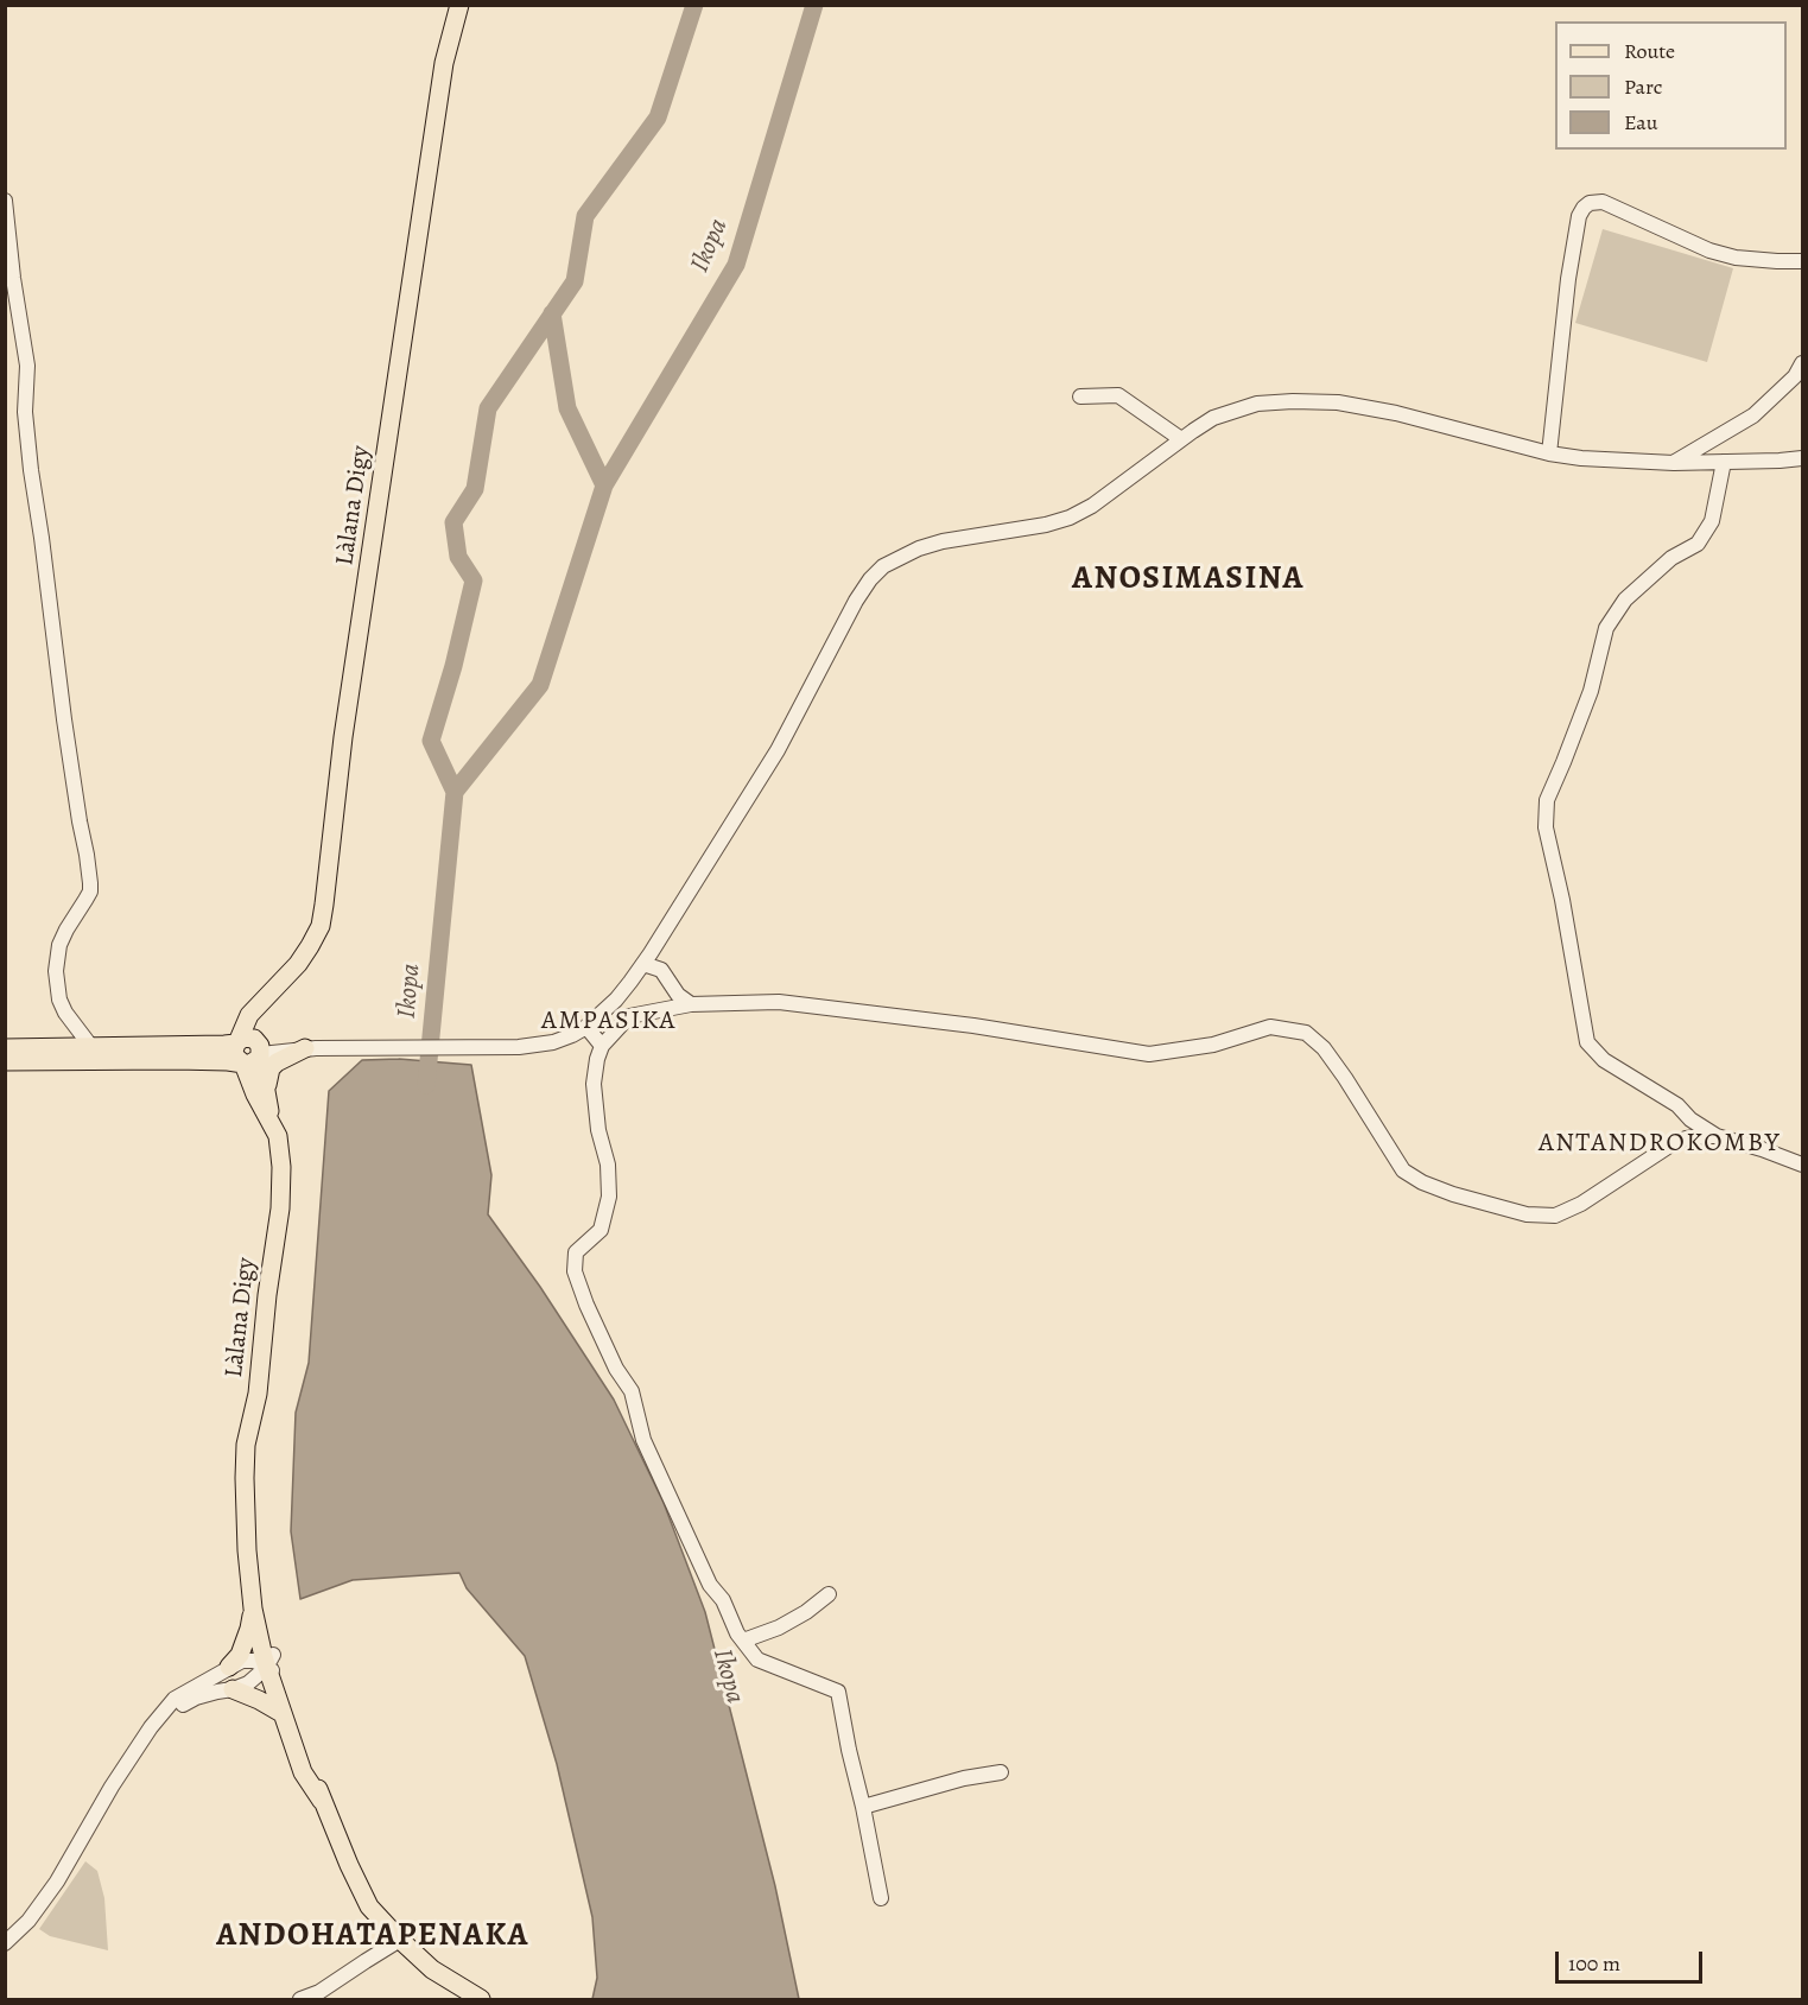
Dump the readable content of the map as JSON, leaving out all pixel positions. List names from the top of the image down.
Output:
{
  "streets": {
    "main road": ["Làlana Digy"]
  },
  "districts": [
    "ANOSIMASINA",
    "AMPASIKA",
    "ANTANDROKOMBY",
    "ANDOHATAPENAKA"
  ],
  "water": ["Ikopa"],
  "legend": ["Route", "Parc", "Eau"],
  "scale_bar": "100 m"
}
